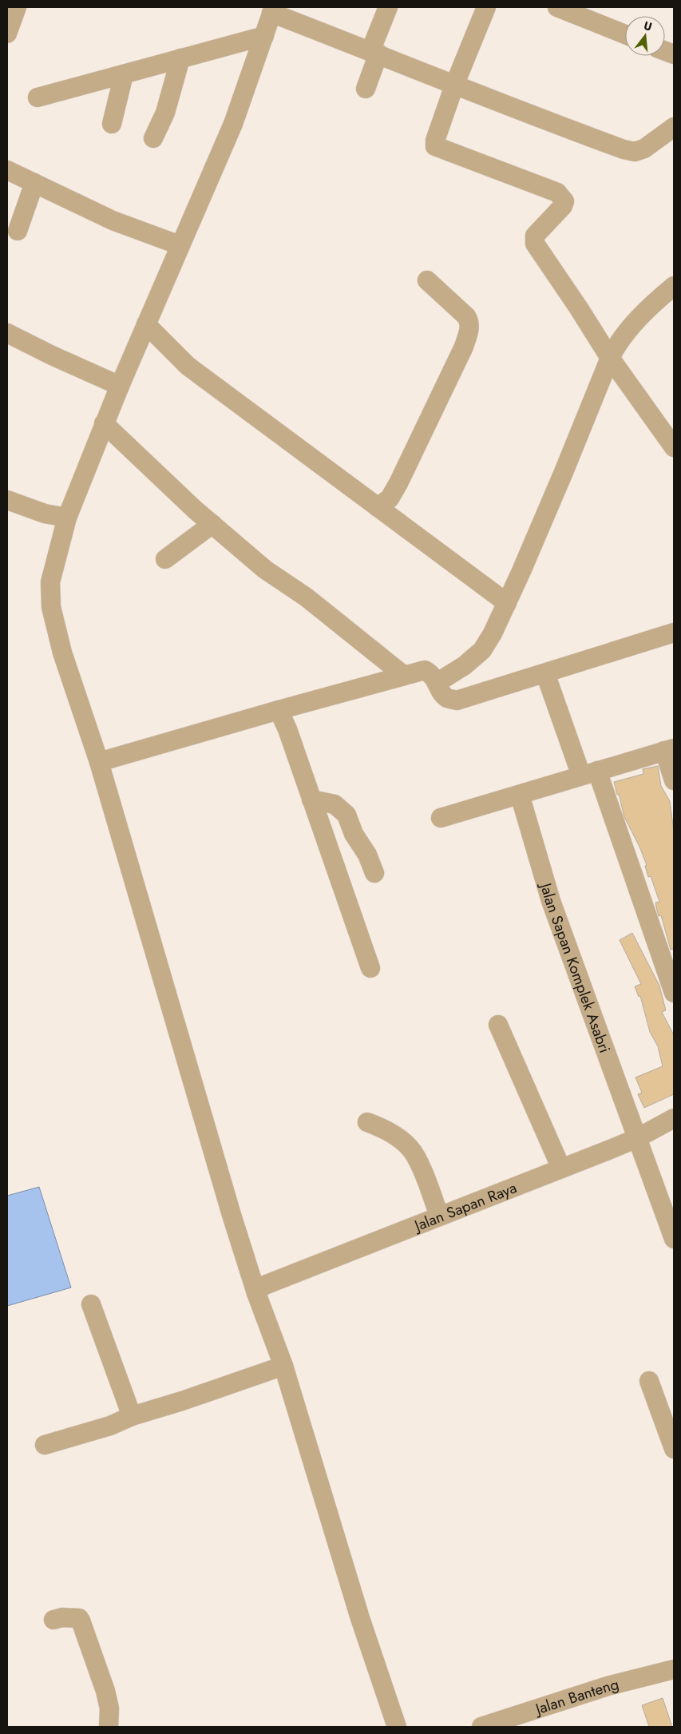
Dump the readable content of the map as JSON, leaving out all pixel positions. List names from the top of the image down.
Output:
{
  "streets": {
    "street": ["Jalan Sapan Komplek Asabri", "Jalan Sapan Raya", "Jalan Banteng"]
  },
  "crossings": [
    ["Jalan Sapan Komplek Asabri", "Jalan Sapan Raya"]
  ],
  "north": "top"
}
